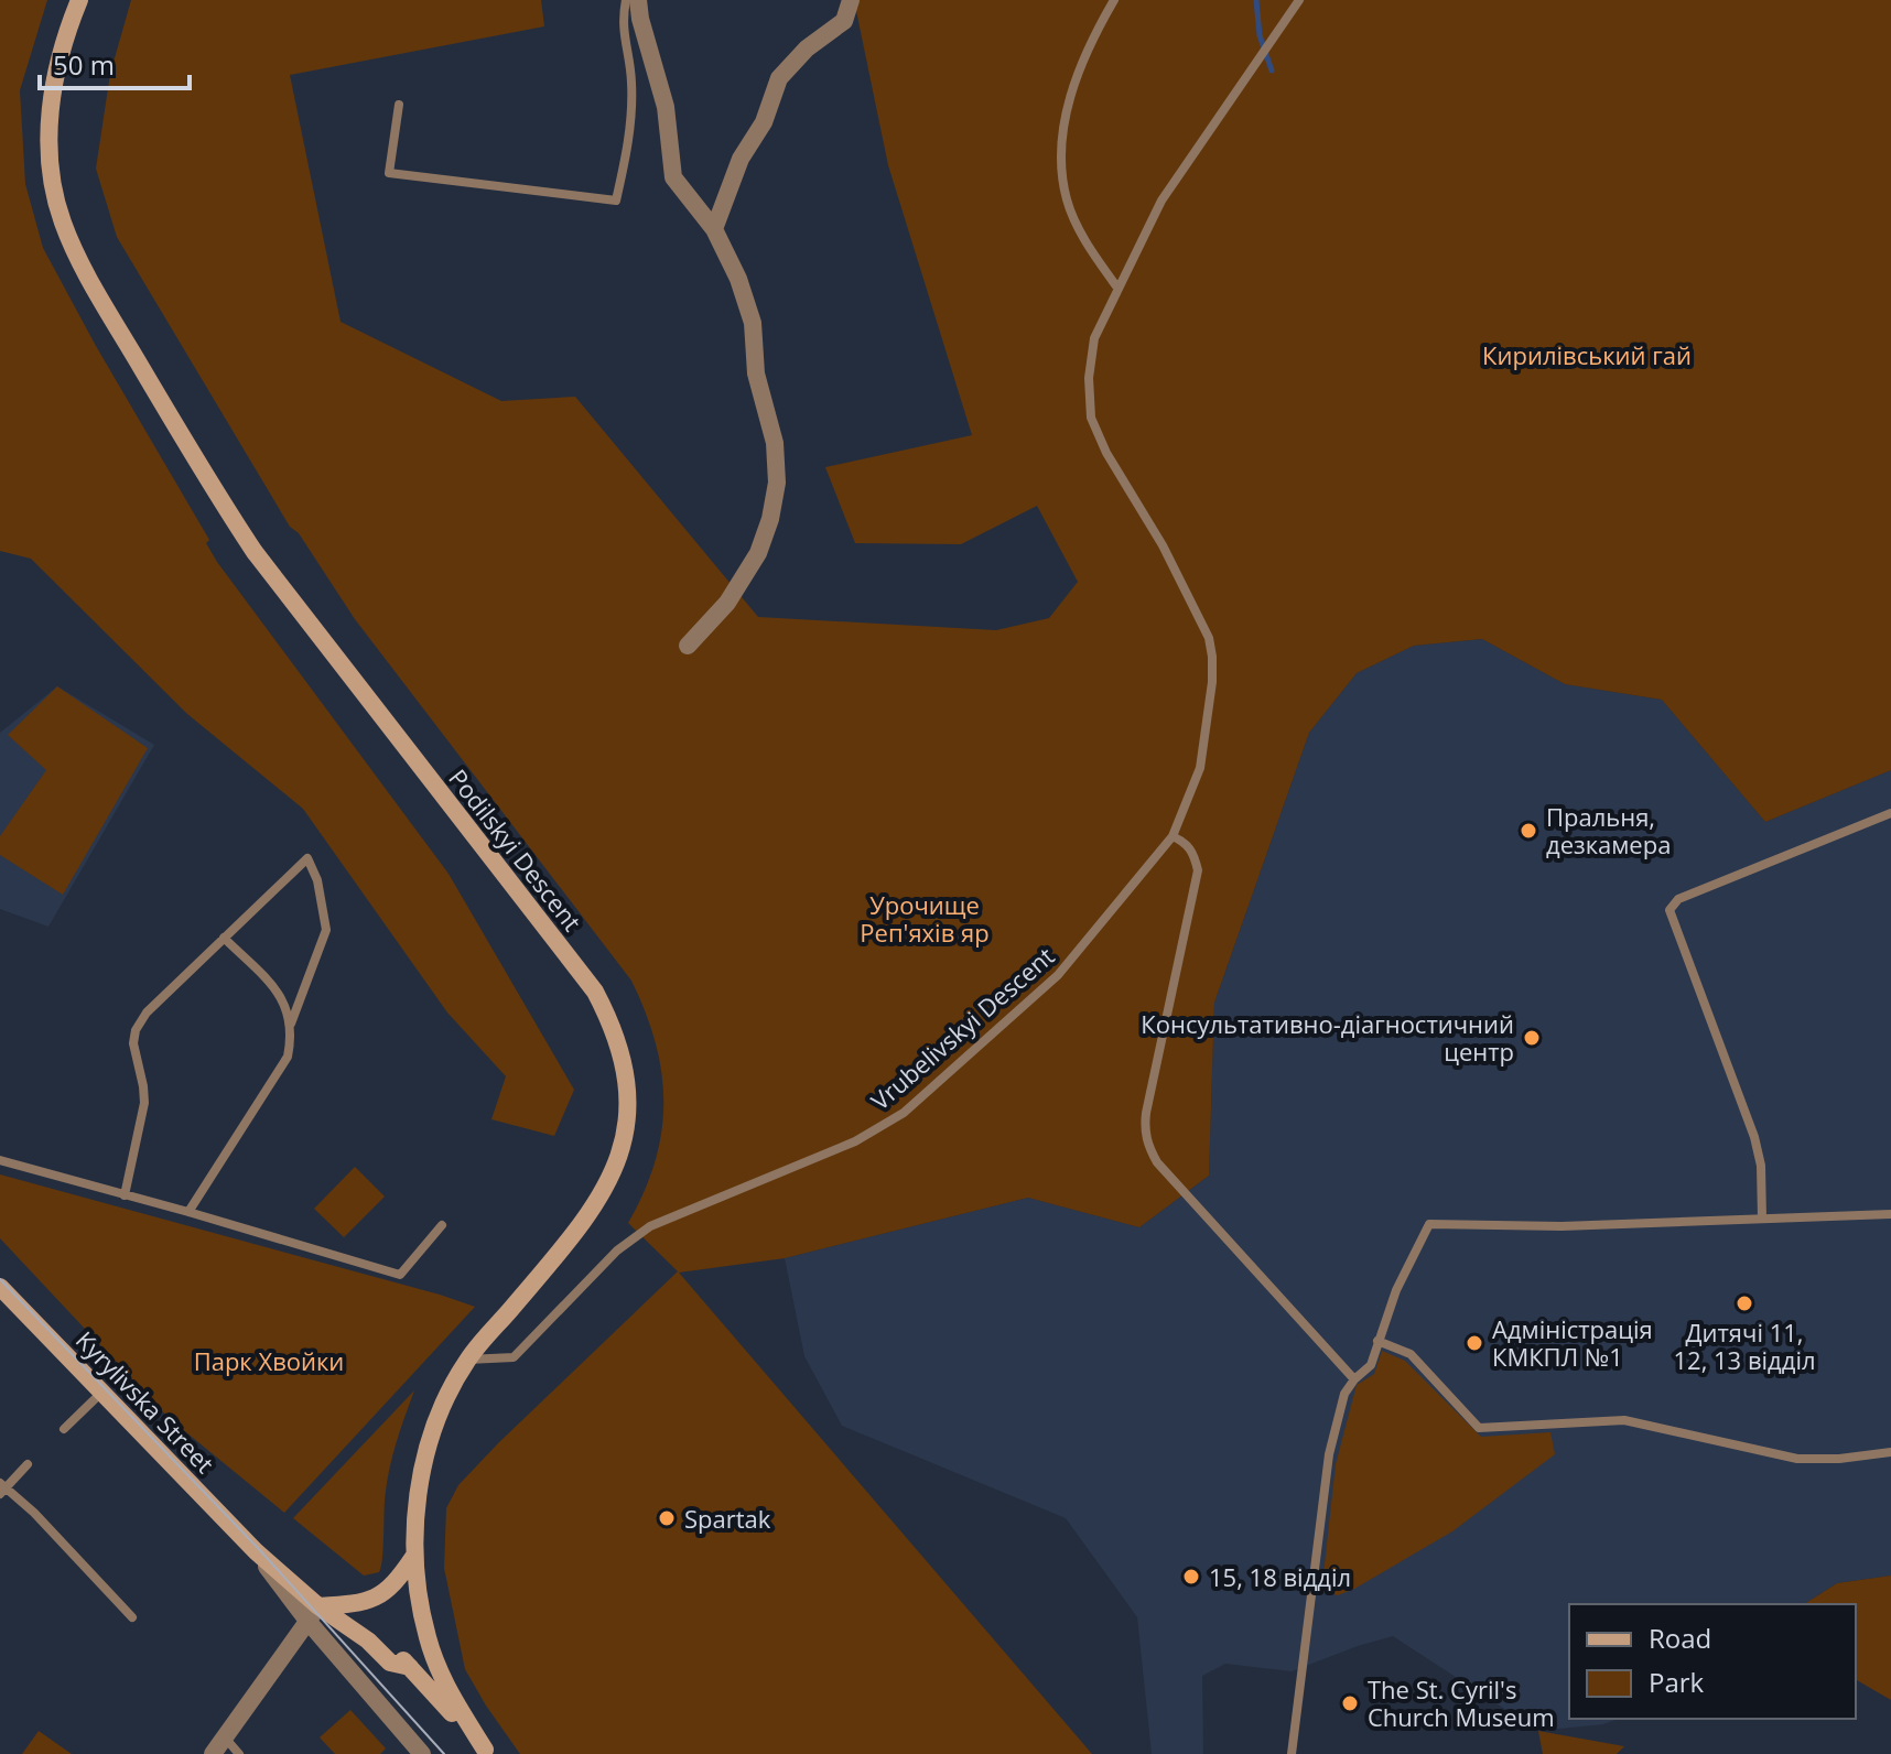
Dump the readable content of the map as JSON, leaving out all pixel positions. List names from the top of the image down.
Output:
{
  "streets": {
    "street": ["Podilskyi Descent", "Kyrylivska Street"],
    "lane": ["Vrubelivskyi Descent"]
  },
  "crossings": [
    ["Podilskyi Descent", "Vrubelivskyi Descent"],
    ["Podilskyi Descent", "Kyrylivska Street"]
  ],
  "parks": ["Кирилівський гай", "Урочище Реп'яхів яр", "Парк Хвойки"],
  "places": [
    "Пральня, дезкамера",
    "Консультативно-діагностичний центр",
    "Дитячі 11, 12, 13 відділ",
    "Адміністрація КМКПЛ №1",
    "Spartak",
    "15, 18 відділ",
    "The St. Cyril's Church Museum"
  ],
  "legend": ["Road", "Park"],
  "scale_bar": "50 m"
}
